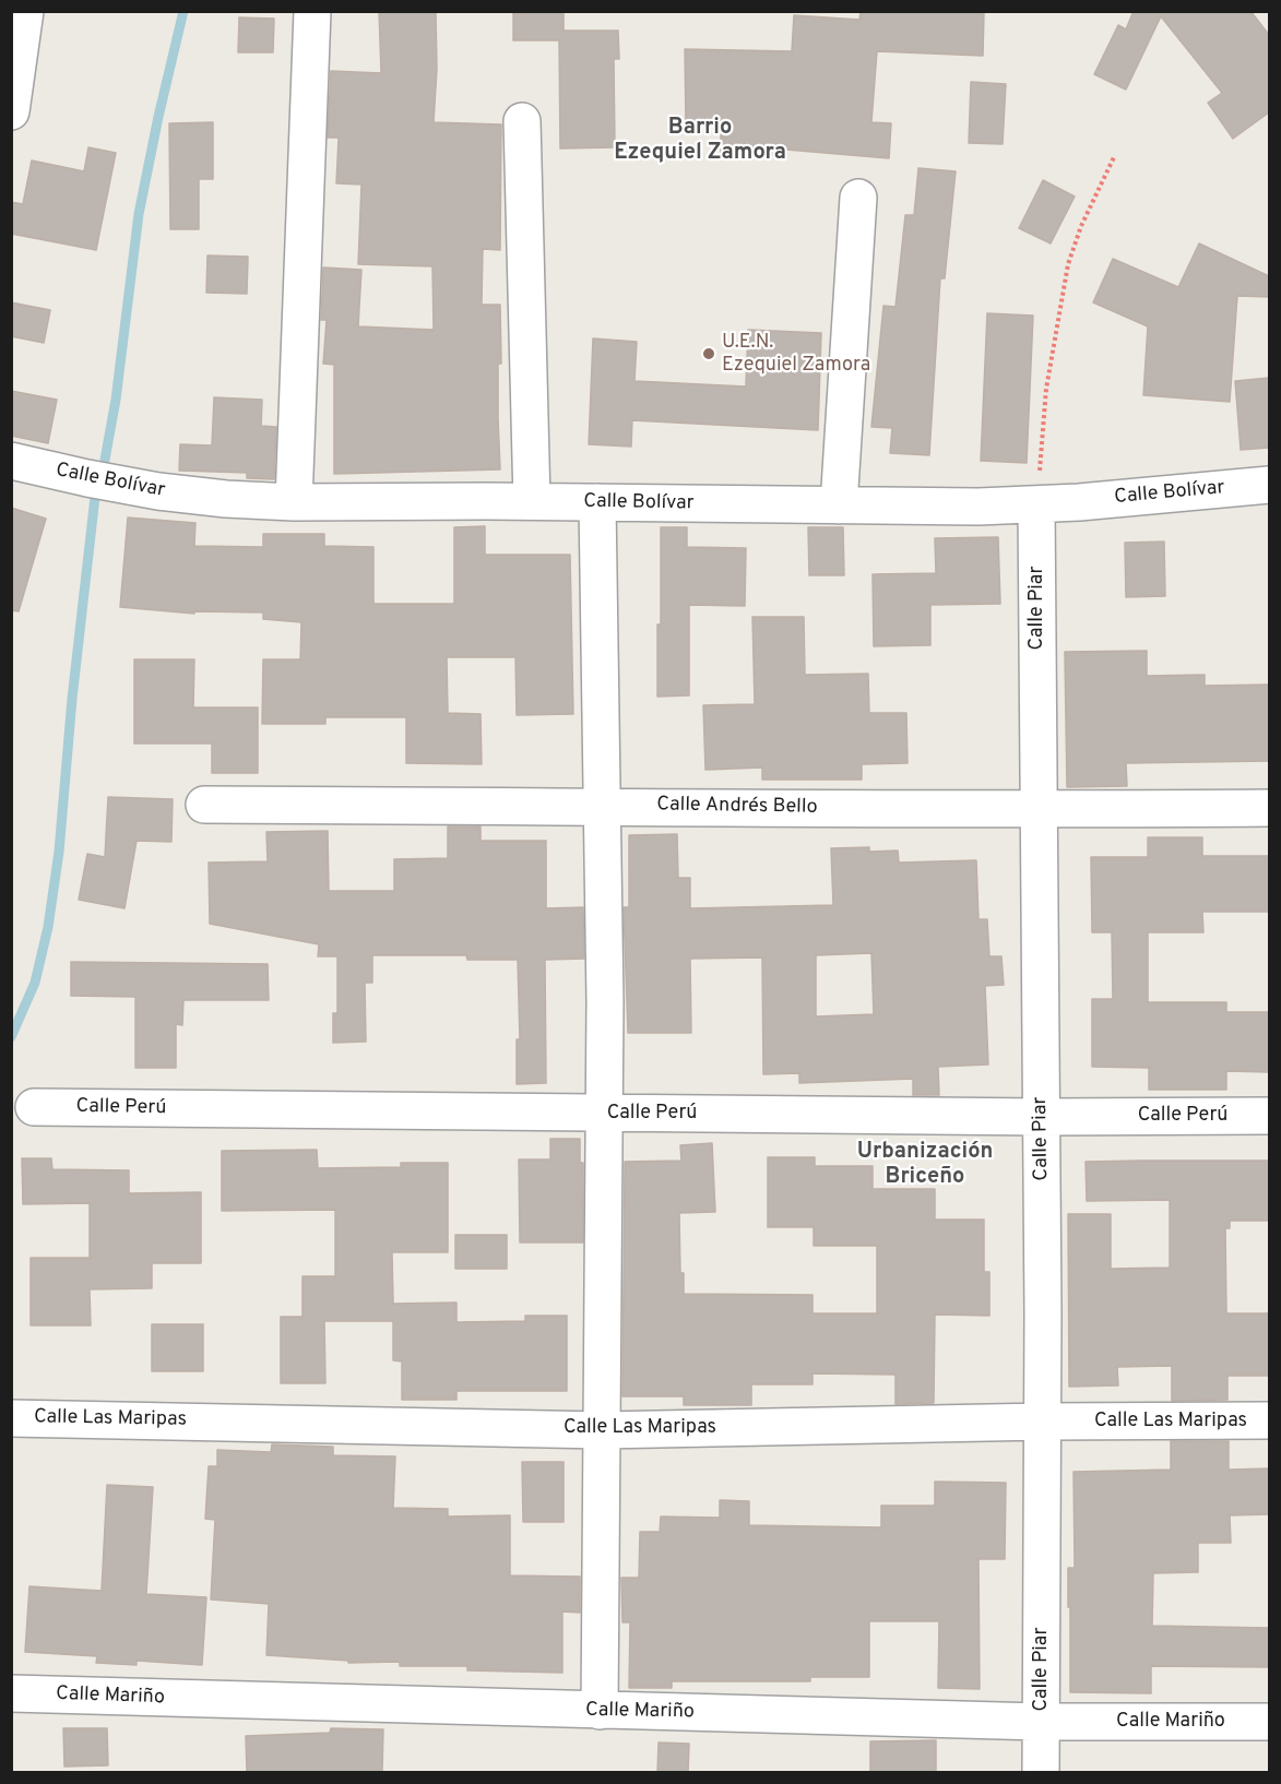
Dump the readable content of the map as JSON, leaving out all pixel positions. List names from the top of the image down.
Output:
{
  "streets": {
    "street": [
      "Calle Bolívar",
      "Calle Piar",
      "Calle Andrés Bello",
      "Calle Perú",
      "Calle Las Maripas",
      "Calle Mariño"
    ]
  },
  "crossings": [
    ["Calle Bolívar", "Calle Piar"],
    ["Calle Piar", "Calle Andrés Bello"],
    ["Calle Piar", "Calle Perú"],
    ["Calle Piar", "Calle Las Maripas"],
    ["Calle Piar", "Calle Mariño"]
  ],
  "districts": ["Barrio Ezequiel Zamora", "Urbanización Briceño"],
  "places": ["U.E.N. Ezequiel Zamora"]
}
